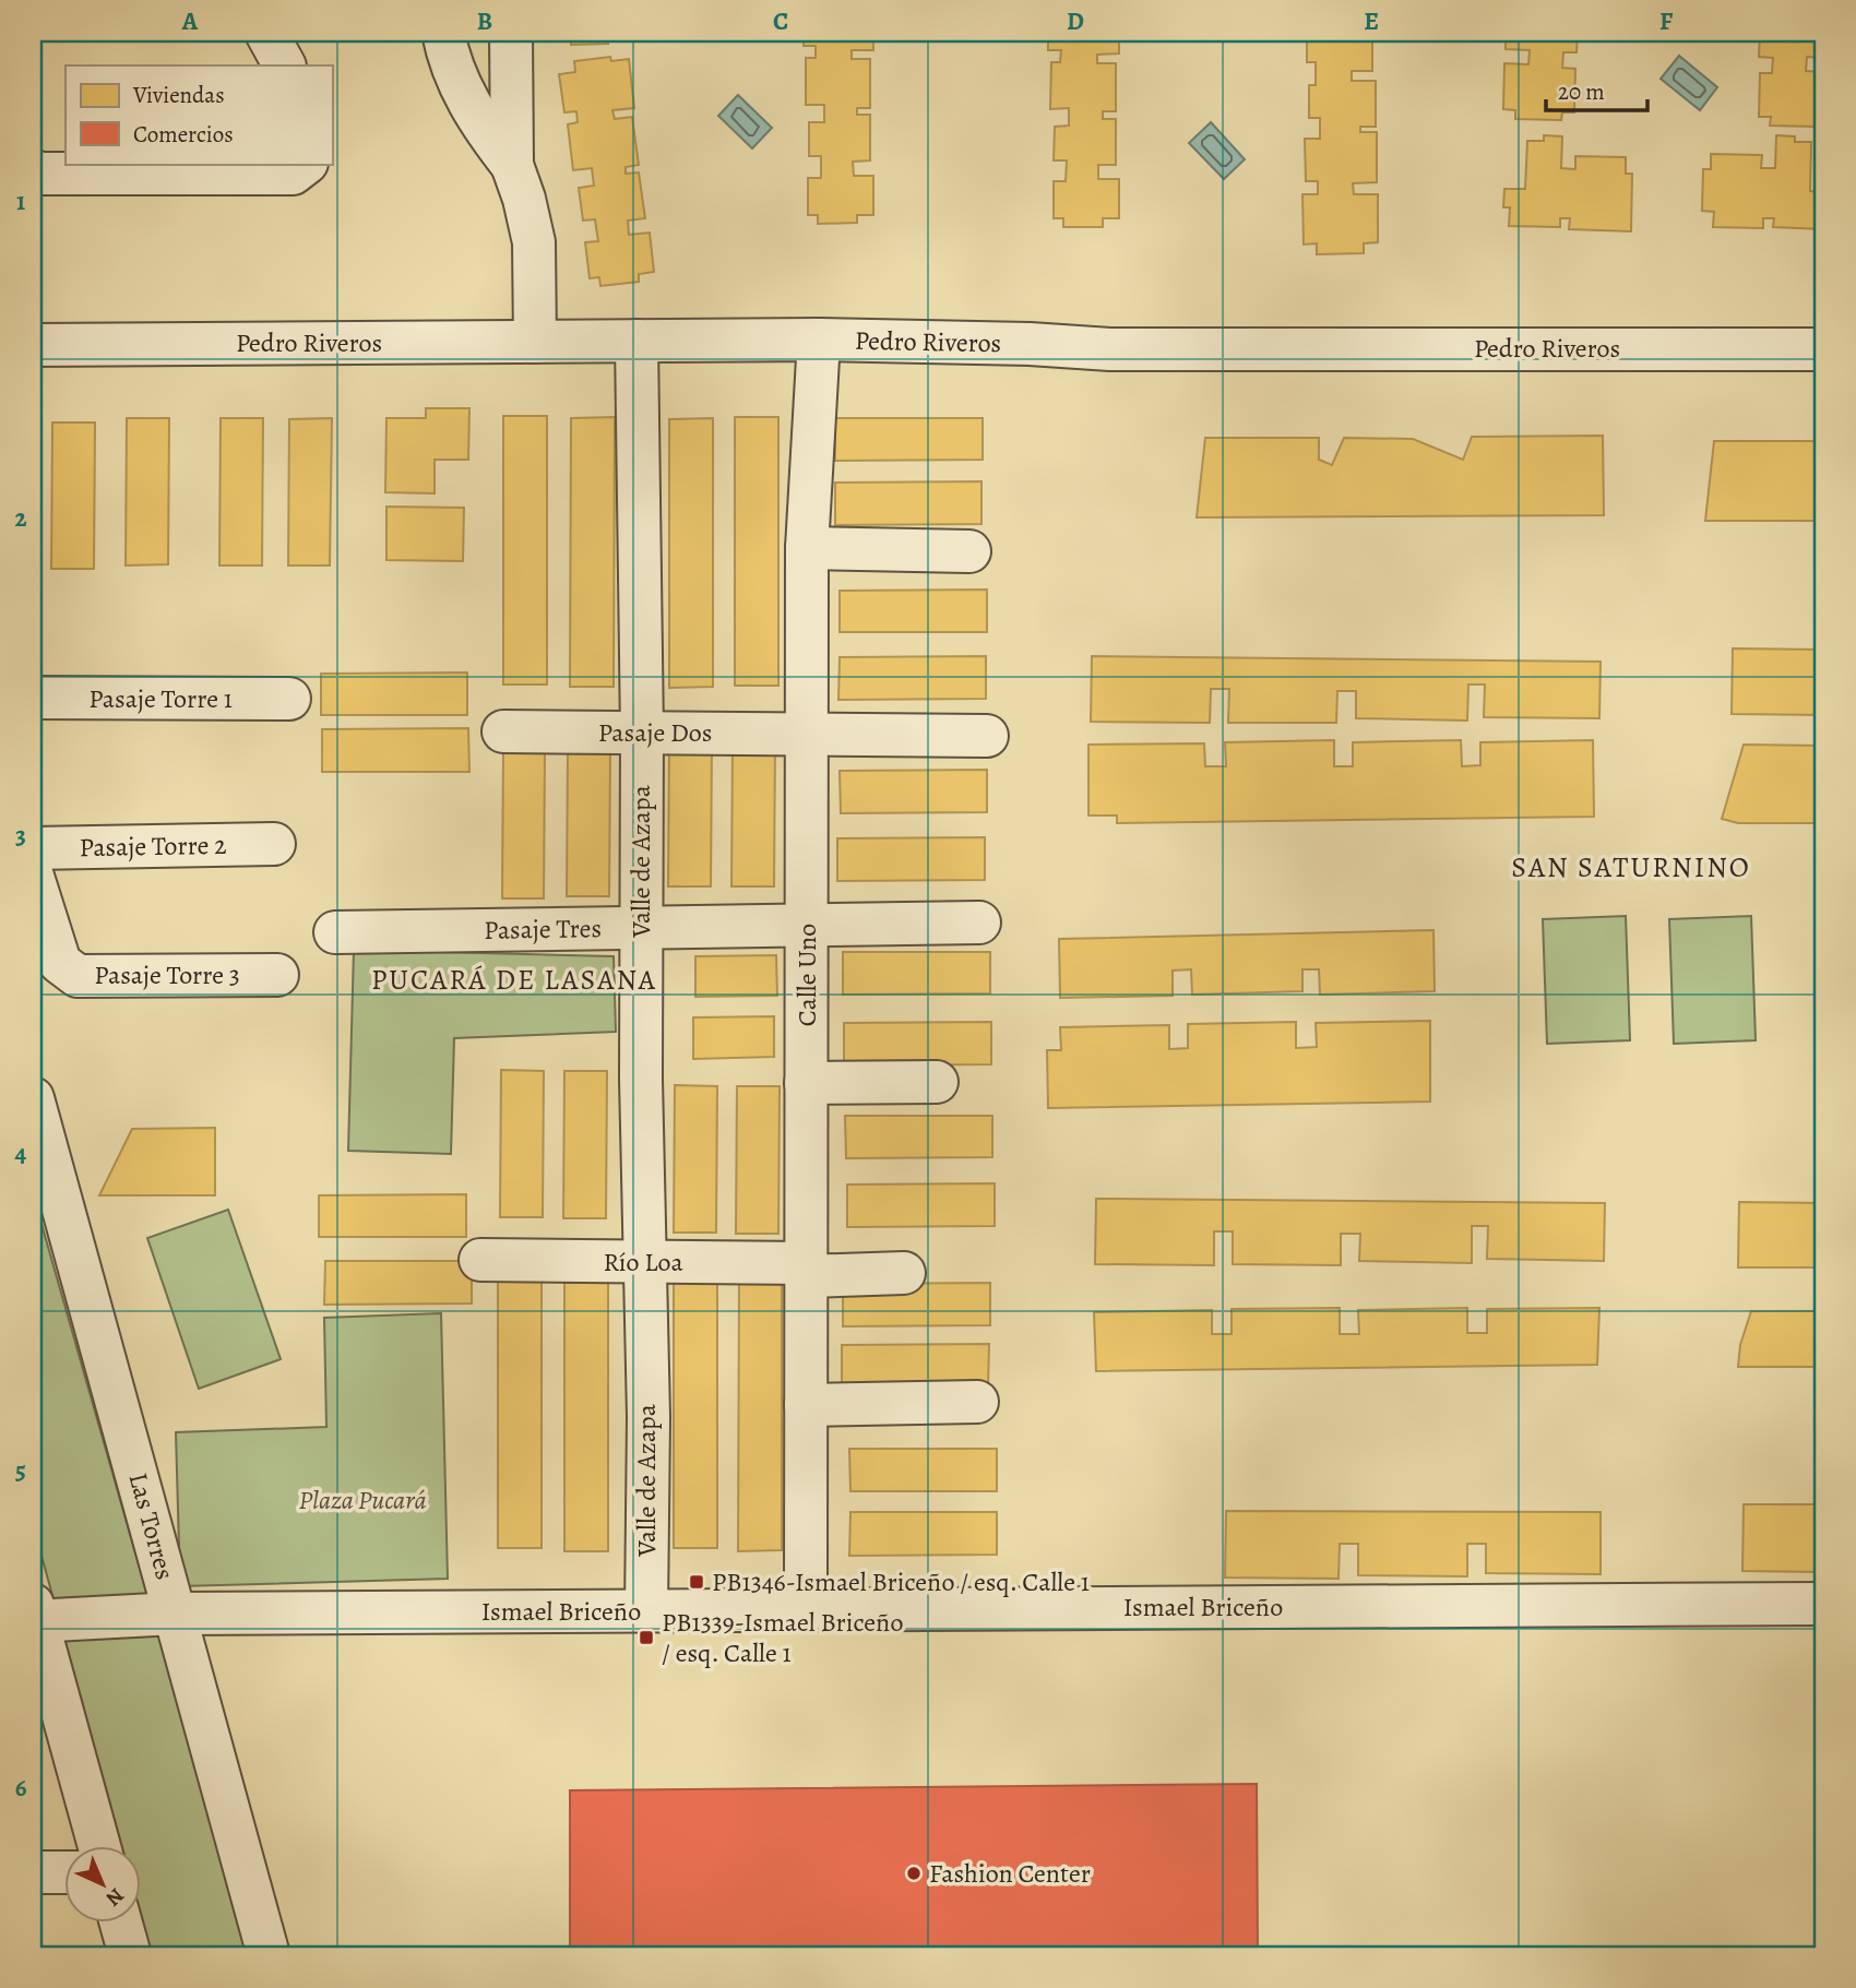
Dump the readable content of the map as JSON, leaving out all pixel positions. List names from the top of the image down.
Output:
{
  "streets": {
    "street": [
      "Pedro Riveros",
      "Pasaje Torre 1",
      "Pasaje Dos",
      "Pasaje Torre 2",
      "Valle de Azapa",
      "Pasaje Tres",
      "Pasaje Torre 3",
      "Calle Uno",
      "Río Loa",
      "Las Torres",
      "Ismael Briceño"
    ]
  },
  "crossings": [
    ["Pedro Riveros", "Valle de Azapa"],
    ["Pedro Riveros", "Calle Uno"],
    ["Pasaje Dos", "Valle de Azapa"],
    ["Pasaje Dos", "Calle Uno"],
    ["Valle de Azapa", "Pasaje Tres"],
    ["Valle de Azapa", "Río Loa"],
    ["Valle de Azapa", "Ismael Briceño"],
    ["Pasaje Tres", "Calle Uno"],
    ["Calle Uno", "Río Loa"],
    ["Calle Uno", "Ismael Briceño"],
    ["Las Torres", "Ismael Briceño"]
  ],
  "districts": ["SAN SATURNINO", "PUCARÁ DE LASANA"],
  "parks": ["Plaza Pucará"],
  "places": {
    "transit": ["PB1346-Ismael Briceño / esq. Calle 1", "PB1339-Ismael Briceño / esq. Calle 1"],
    "other": ["Fashion Center"]
  },
  "legend": ["Viviendas", "Comercios"],
  "scale_bar": "20 m",
  "north": "bottom right",
  "grid": {
    "columns": [
      "A",
      "B",
      "C",
      "D",
      "E",
      "F"
    ],
    "rows": [
      "1",
      "2",
      "3",
      "4",
      "5",
      "6"
    ]
  }
}
